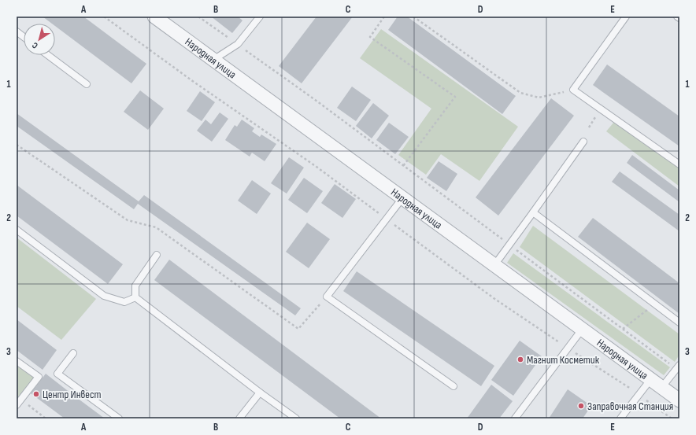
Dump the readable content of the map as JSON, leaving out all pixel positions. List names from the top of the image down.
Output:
{
  "streets": {
    "street": ["Народная улица"]
  },
  "places": ["Магнит Косметик", "Центр Инвест", "Заправочная Станция"],
  "north": "bottom left",
  "grid": {
    "columns": [
      "A",
      "B",
      "C",
      "D",
      "E"
    ],
    "rows": ["1", "2", "3"]
  }
}
